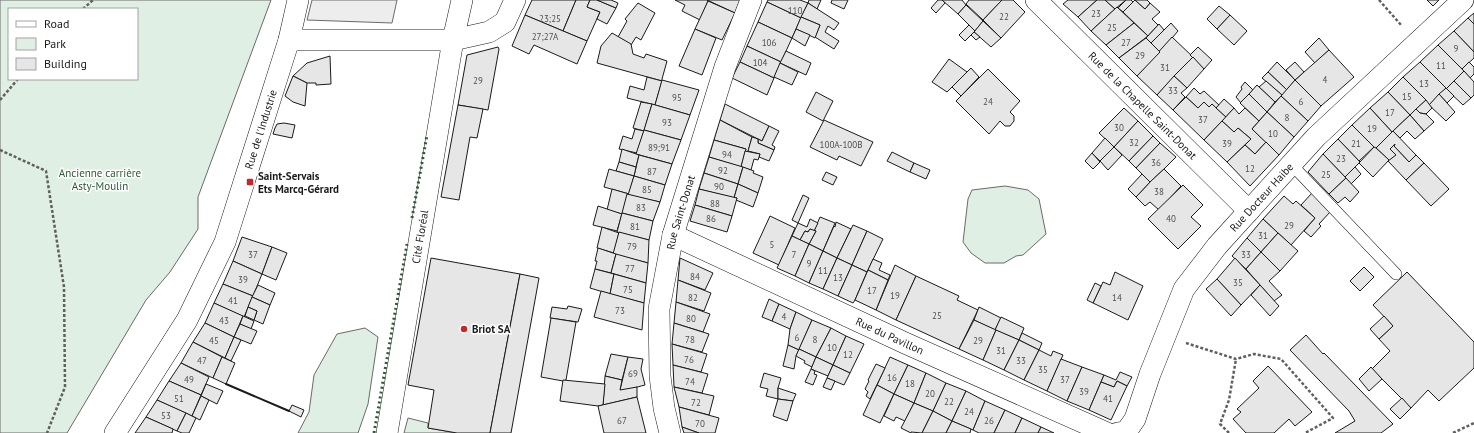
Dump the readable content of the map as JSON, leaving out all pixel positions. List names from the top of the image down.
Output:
{
  "streets": {
    "street": [
      "Rue de la Chapelle Saint-Donat",
      "Rue de l'Industrie",
      "Rue Docteur Haibe",
      "Rue Saint-Donat",
      "Cité Floréal",
      "Rue du Pavillon"
    ]
  },
  "crossings": [
    ["Rue de la Chapelle Saint-Donat", "Rue Docteur Haibe"],
    ["Rue Saint-Donat", "Rue du Pavillon"]
  ],
  "parks": ["Ancienne carrière Asty-Moulin"],
  "places": {
    "transit": ["Saint-Servais Ets Marcq-Gérard"],
    "other": ["Briot SA"]
  },
  "house_numbers": [
    "110",
    "23",
    "22",
    "23;25",
    "25",
    "27;27A",
    "106",
    "27",
    "9",
    "29",
    "104",
    "11",
    "31",
    "4",
    "29",
    "13",
    "33",
    "15",
    "95",
    "24",
    "6",
    "17",
    "8",
    "37",
    "93",
    "30",
    "19",
    "10",
    "32",
    "39",
    "21",
    "100A-100B",
    "89;91",
    "94",
    "23",
    "36",
    "12",
    "92",
    "87",
    "25",
    "90",
    "85",
    "38",
    "88",
    "83",
    "86",
    "40",
    "29",
    "81",
    "31",
    "5",
    "79",
    "37",
    "7",
    "33",
    "9",
    "77",
    "11",
    "84",
    "13",
    "39",
    "35",
    "75",
    "17",
    "19",
    "82",
    "14",
    "41",
    "73",
    "25",
    "4",
    "80",
    "43",
    "6",
    "78",
    "8",
    "45",
    "29",
    "10",
    "31",
    "12",
    "76",
    "47",
    "33",
    "35",
    "69",
    "16",
    "49",
    "37",
    "74",
    "18",
    "39",
    "20",
    "51",
    "41",
    "22",
    "72",
    "24",
    "53",
    "67",
    "26",
    "70"
  ],
  "legend": ["Road", "Park", "Building"]
}
